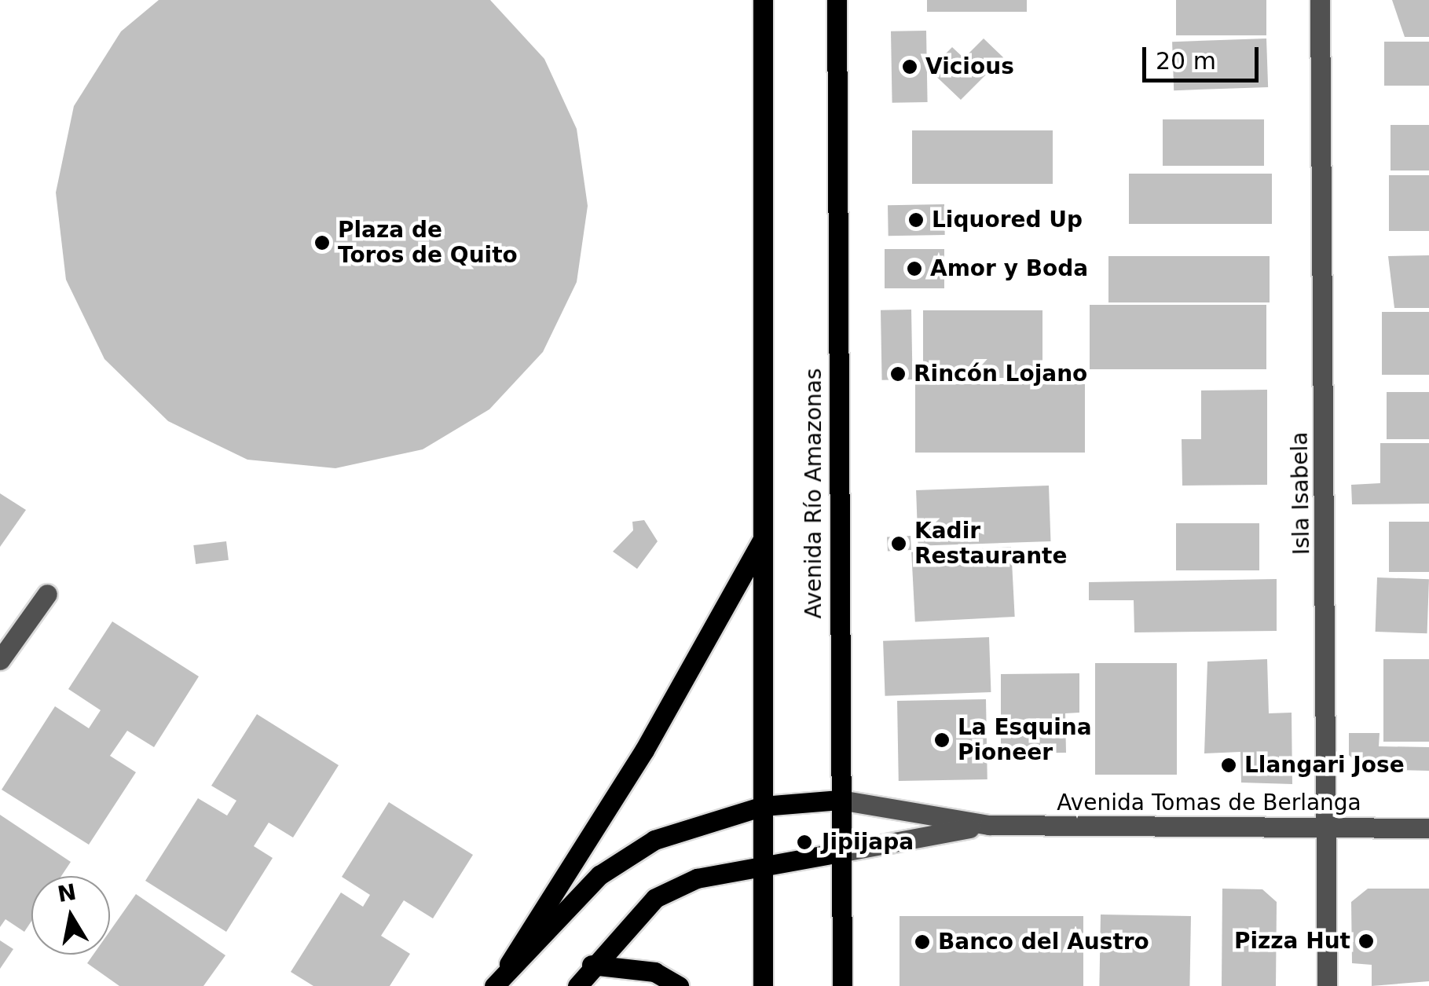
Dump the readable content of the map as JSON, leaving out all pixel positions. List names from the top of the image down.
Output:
{
  "streets": {
    "main road": ["Avenida Río Amazonas"],
    "street": ["Isla Isabela", "Avenida Tomas de Berlanga"]
  },
  "crossings": [
    ["Avenida Río Amazonas", "Avenida Tomas de Berlanga"],
    ["Isla Isabela", "Avenida Tomas de Berlanga"]
  ],
  "places": [
    "Vicious",
    "Liquored Up",
    "Plaza de Toros de Quito",
    "Amor y Boda",
    "Rincón Lojano",
    "Kadir Restaurante",
    "La Esquina Pioneer",
    "Llangari Jose",
    "Jipijapa",
    "Pizza Hut",
    "Banco del Austro"
  ],
  "scale_bar": "20 m",
  "north": "top"
}
